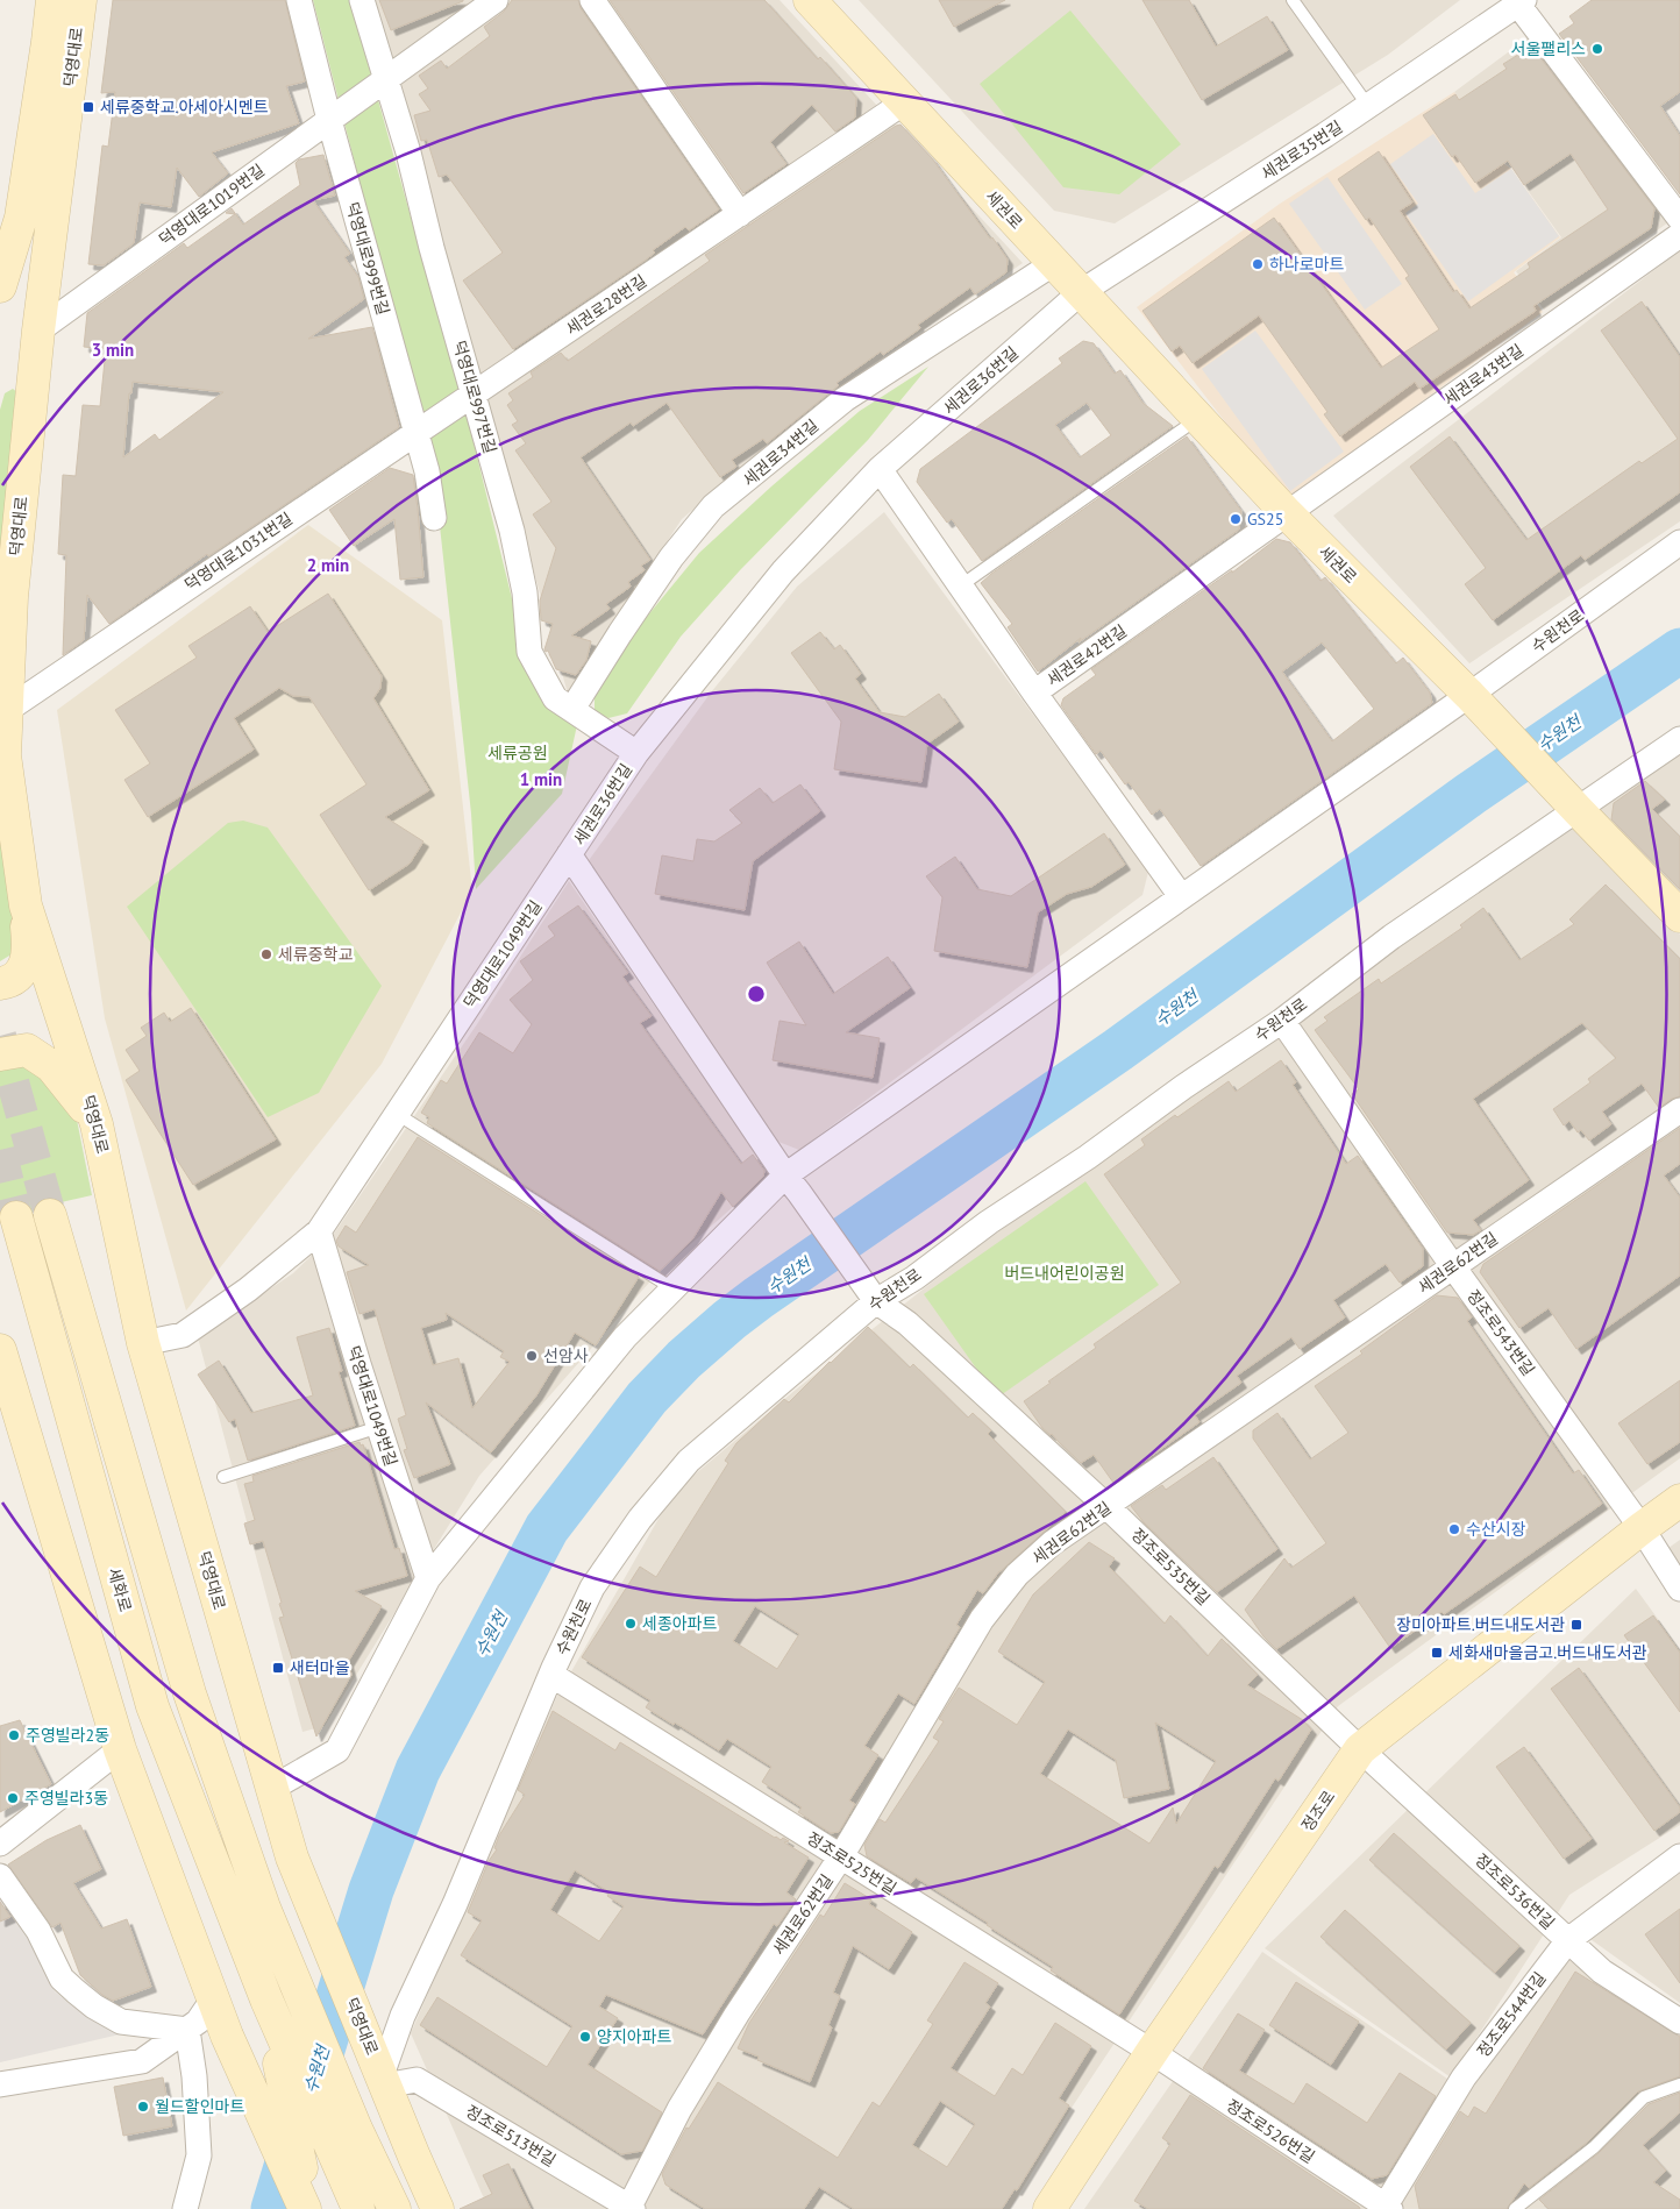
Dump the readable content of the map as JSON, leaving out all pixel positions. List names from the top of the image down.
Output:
{
  "streets": {
    "main road": [
      "덕영대로",
      "세권로",
      "세화로",
      "정조로"
    ],
    "street": [
      "세권로35번길",
      "덕영대로1019번길",
      "덕영대로999번길",
      "세권로28번길",
      "세권로43번길",
      "세권로36번길",
      "덕영대로997번길",
      "세권로34번길",
      "덕영대로1031번길",
      "수원천로",
      "세권로42번길",
      "덕영대로1049번길",
      "세권로62번길",
      "정조로543번길",
      "정조로535번길",
      "정조로525번길",
      "정조로536번길",
      "정조로544번길",
      "정조로526번길",
      "정조로513번길"
    ]
  },
  "crossings": [
    ["덕영대로", "덕영대로1019번길"],
    ["덕영대로", "덕영대로1031번길"],
    ["덕영대로", "수원천로"],
    ["덕영대로", "덕영대로1049번길"],
    ["덕영대로", "정조로513번길"],
    ["세권로35번길", "세권로"],
    ["세권로35번길", "세권로36번길"],
    ["덕영대로1019번길", "덕영대로999번길"],
    ["덕영대로1019번길", "덕영대로997번길"],
    ["세권로", "세권로28번길"],
    ["세권로", "세권로43번길"],
    ["세권로", "세권로36번길"],
    ["세권로", "세권로34번길"],
    ["세권로", "수원천로"],
    ["세권로", "세권로42번길"],
    ["덕영대로999번길", "덕영대로1031번길"],
    ["세권로28번길", "덕영대로997번길"],
    ["세권로28번길", "덕영대로1031번길"],
    ["세권로43번길", "세권로42번길"],
    ["세권로36번길", "덕영대로997번길"],
    ["세권로36번길", "수원천로"],
    ["세권로36번길", "덕영대로1049번길"],
    ["세권로36번길", "정조로535번길"],
    ["덕영대로997번길", "세권로34번길"],
    ["덕영대로997번길", "덕영대로1031번길"],
    ["수원천로", "세권로42번길"],
    ["수원천로", "덕영대로1049번길"],
    ["수원천로", "정조로543번길"],
    ["수원천로", "정조로535번길"],
    ["수원천로", "정조로525번길"],
    ["수원천로", "정조로513번길"],
    ["세권로62번길", "정조로543번길"],
    ["세권로62번길", "정조로535번길"],
    ["세권로62번길", "정조로525번길"],
    ["세권로62번길", "정조로513번길"],
    ["정조로543번길", "정조로"],
    ["정조로535번길", "정조로"],
    ["정조로535번길", "정조로536번길"],
    ["정조로", "정조로525번길"],
    ["정조로", "정조로536번길"],
    ["정조로", "정조로526번길"],
    ["정조로525번길", "정조로526번길"],
    ["정조로536번길", "정조로544번길"],
    ["정조로544번길", "정조로526번길"]
  ],
  "water": ["수원천"],
  "parks": ["세류공원", "버드내어린이공원"],
  "places": {
    "other": [
      "서울팰리스",
      "하나로마트",
      "GS25",
      "세류중학교",
      "선암사",
      "수산시장",
      "세종아파트",
      "주영빌라2동",
      "주영빌라3동",
      "양지아파트",
      "월드할인마트"
    ],
    "transit": [
      "세류중학교.아세아시멘트",
      "장미아파트.버드내도서관",
      "세화새마을금고.버드내도서관",
      "새터마을"
    ]
  },
  "rings": ["3 min", "2 min", "1 min"]
}
